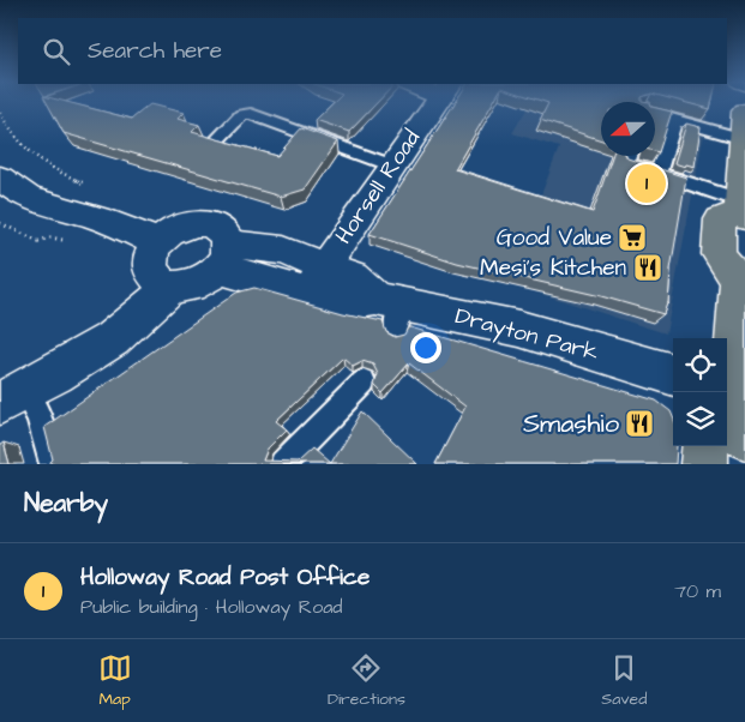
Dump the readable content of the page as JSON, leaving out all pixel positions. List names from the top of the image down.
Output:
{
  "streets": {
    "street": ["Horsell Road", "Drayton Park"]
  },
  "crossings": [
    ["Horsell Road", "Drayton Park"]
  ],
  "places": {
    "supermarket": ["Good Value"],
    "restaurant": ["Mesi's Kitchen", "Smashio"]
  },
  "north": "left",
  "page": {
    "search": "Search here",
    "pins": "1",
    "heading": "Nearby",
    "list": [
      {
        "mark": "1",
        "name": "Holloway Road Post Office",
        "note": "Public building · Holloway Road",
        "value": "70 m"
      }
    ],
    "nav": ["Map", "Directions", "Saved"]
  }
}
